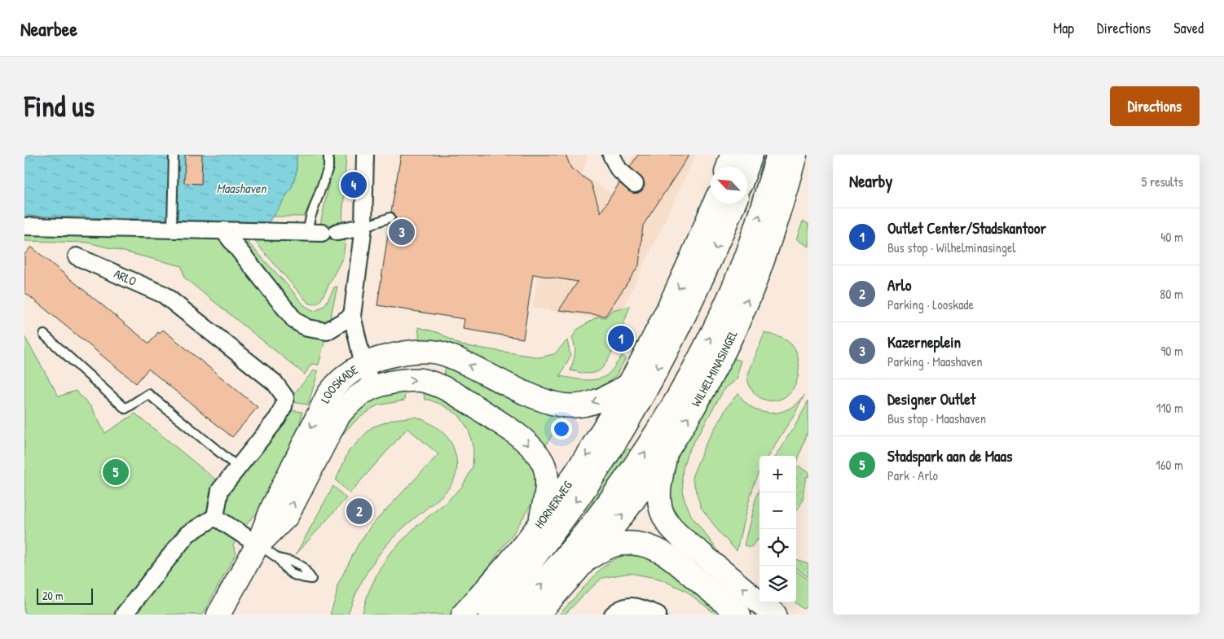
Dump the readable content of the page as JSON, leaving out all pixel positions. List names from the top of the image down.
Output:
{
  "streets": {
    "main road": ["WILHELMINASINGEL", "LOOSKADE", "HORNERWEG"],
    "street": ["ARLO"]
  },
  "water": ["Maashaven"],
  "scale_bar": "20 m",
  "north": "top left",
  "page": {
    "header": "Nearbee",
    "nav": ["Map", "Directions", "Saved"],
    "buttons": "Directions",
    "title": "Find us",
    "heading": ["Nearby", "5 results"],
    "pins": [
      "4",
      "3",
      "1",
      "5",
      "2"
    ],
    "list": [
      {
        "mark": "1",
        "name": "Outlet Center/Stadskantoor",
        "note": "Bus stop · Wilhelminasingel",
        "value": "40 m"
      },
      {
        "mark": "2",
        "name": "Arlo",
        "note": "Parking · Looskade",
        "value": "80 m"
      },
      {
        "mark": "3",
        "name": "Kazerneplein",
        "note": "Parking · Maashaven",
        "value": "90 m"
      },
      {
        "mark": "4",
        "name": "Designer Outlet",
        "note": "Bus stop · Maashaven",
        "value": "110 m"
      },
      {
        "mark": "5",
        "name": "Stadspark aan de Maas",
        "note": "Park · Arlo",
        "value": "160 m"
      }
    ],
    "map_buttons": ["+", "−"],
    "scale": "20 m"
  }
}
